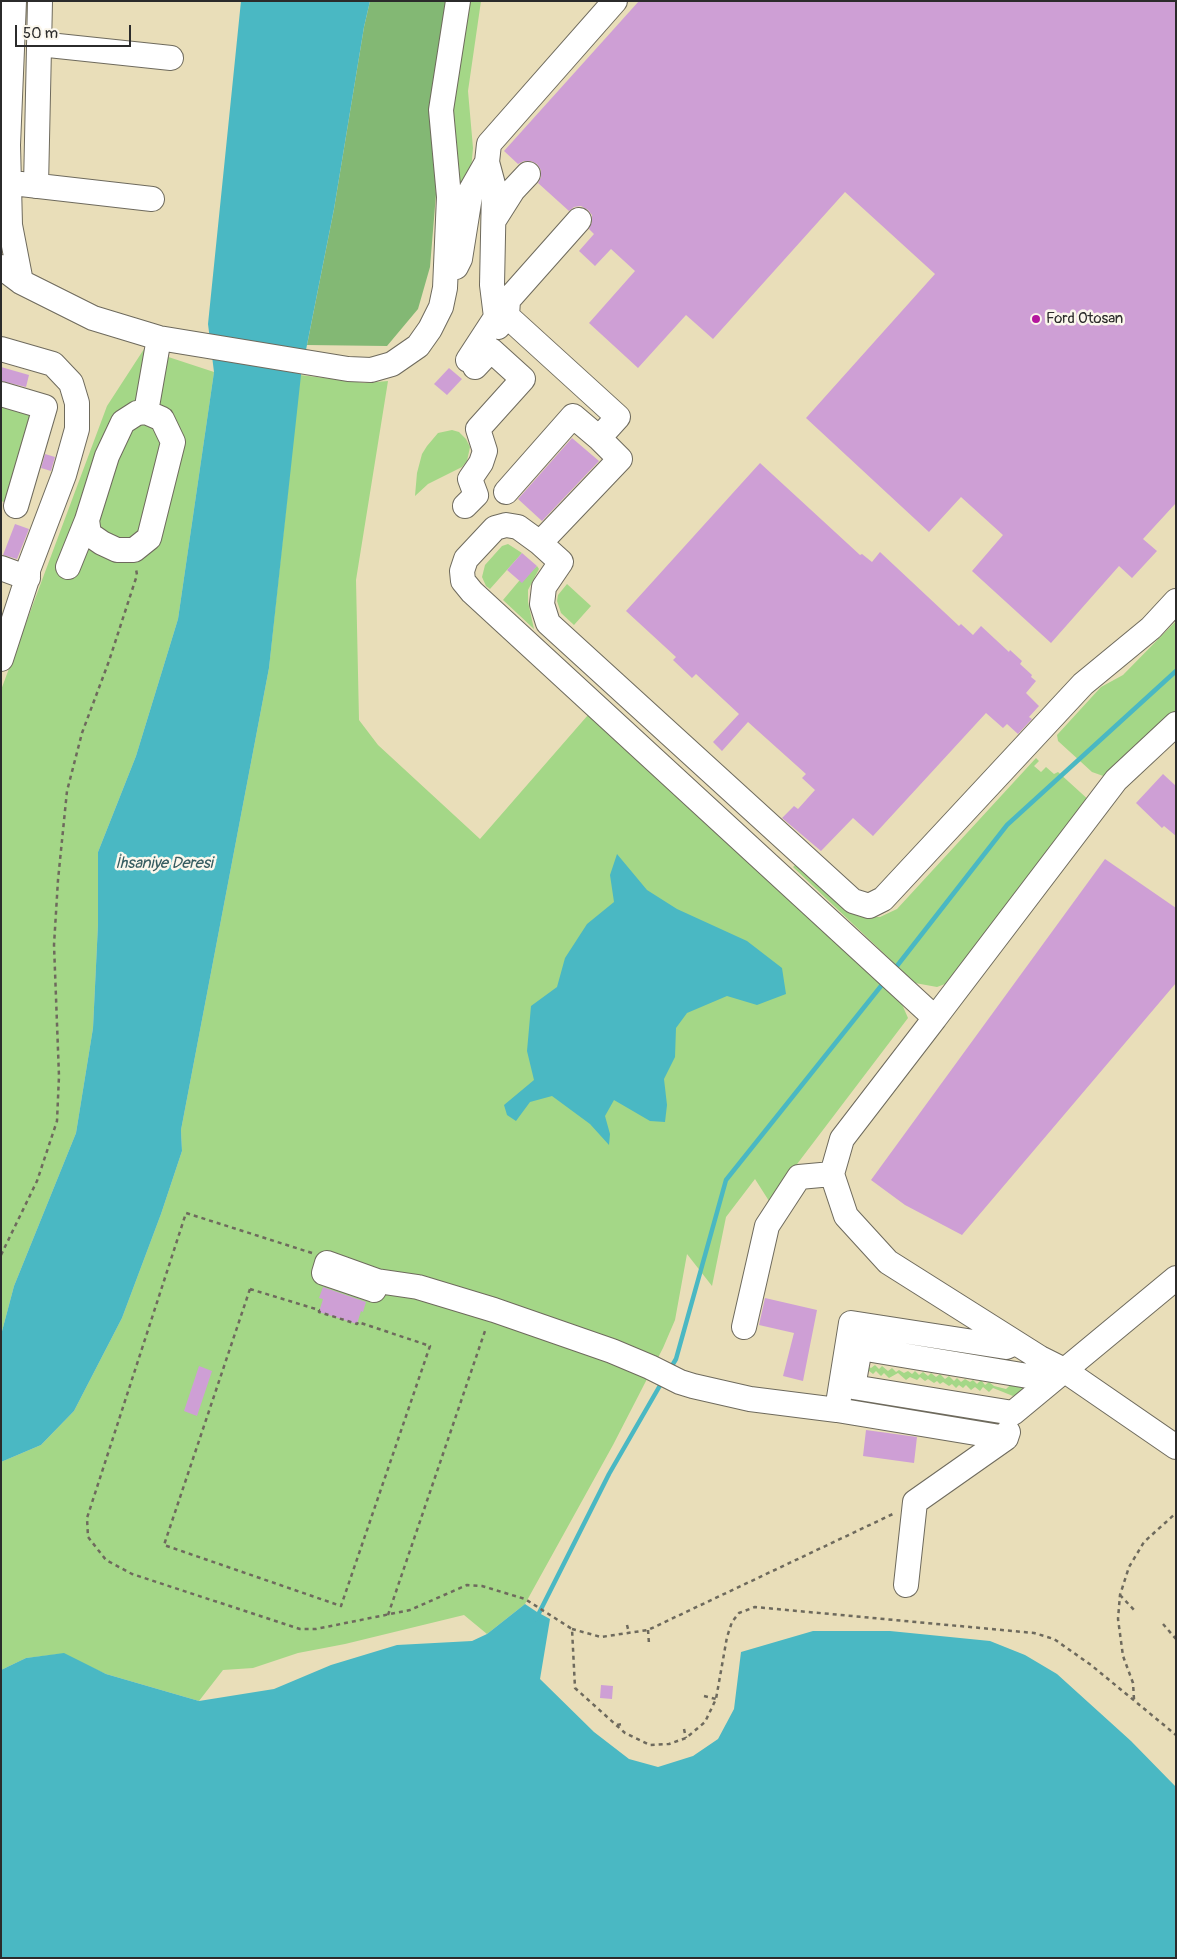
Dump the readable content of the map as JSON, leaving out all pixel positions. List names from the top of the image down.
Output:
{
  "water": ["İhsaniye Deresi"],
  "places": ["Ford Otosan"],
  "scale_bar": "50 m"
}
